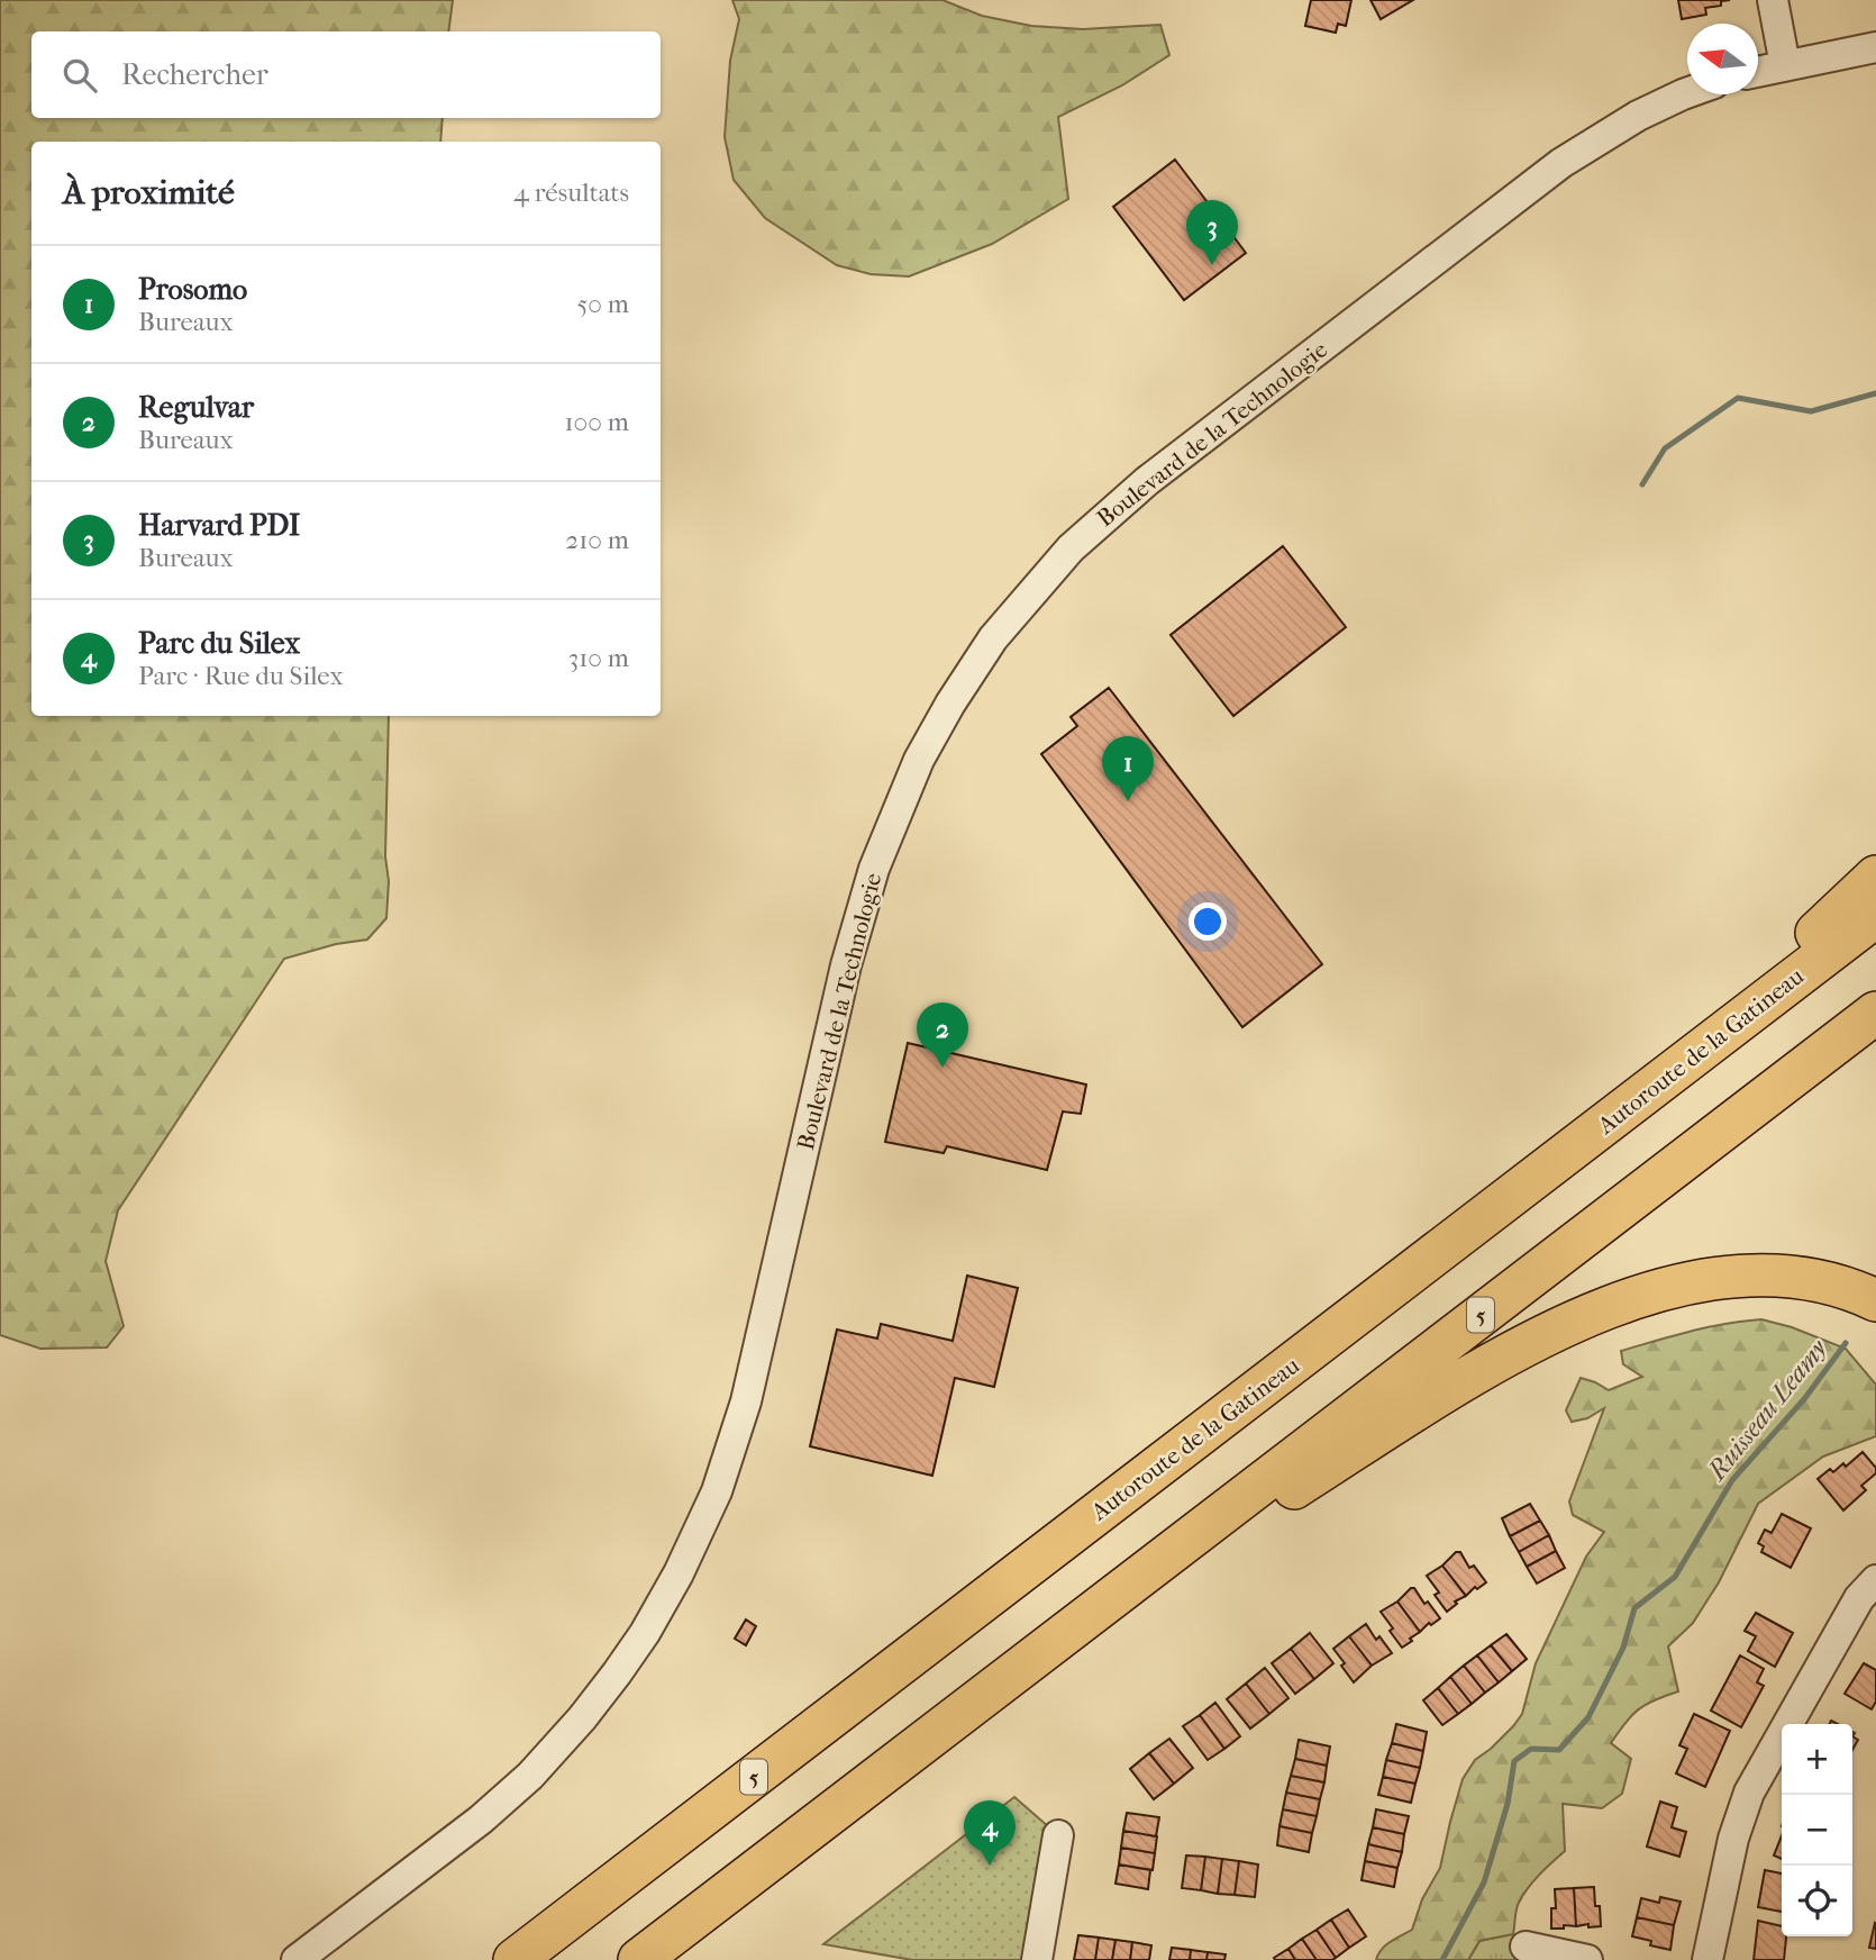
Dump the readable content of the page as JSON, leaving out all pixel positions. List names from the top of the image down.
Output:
{
  "streets": {
    "highway": ["Autoroute de la Gatineau", "5"],
    "street": ["Boulevard de la Technologie"]
  },
  "water": ["Ruisseau Leamy"],
  "north": "left",
  "page": {
    "search": "Rechercher",
    "heading": ["À proximité", "4 résultats"],
    "pins": [
      "3",
      "1",
      "2",
      "4"
    ],
    "list": [
      {
        "mark": "1",
        "name": "Prosomo",
        "note": "Bureaux",
        "value": "50 m"
      },
      {
        "mark": "2",
        "name": "Regulvar",
        "note": "Bureaux",
        "value": "100 m"
      },
      {
        "mark": "3",
        "name": "Harvard PDI",
        "note": "Bureaux",
        "value": "210 m"
      },
      {
        "mark": "4",
        "name": "Parc du Silex",
        "note": "Parc · Rue du Silex",
        "value": "310 m"
      }
    ],
    "map_buttons": ["+", "−"]
  }
}
